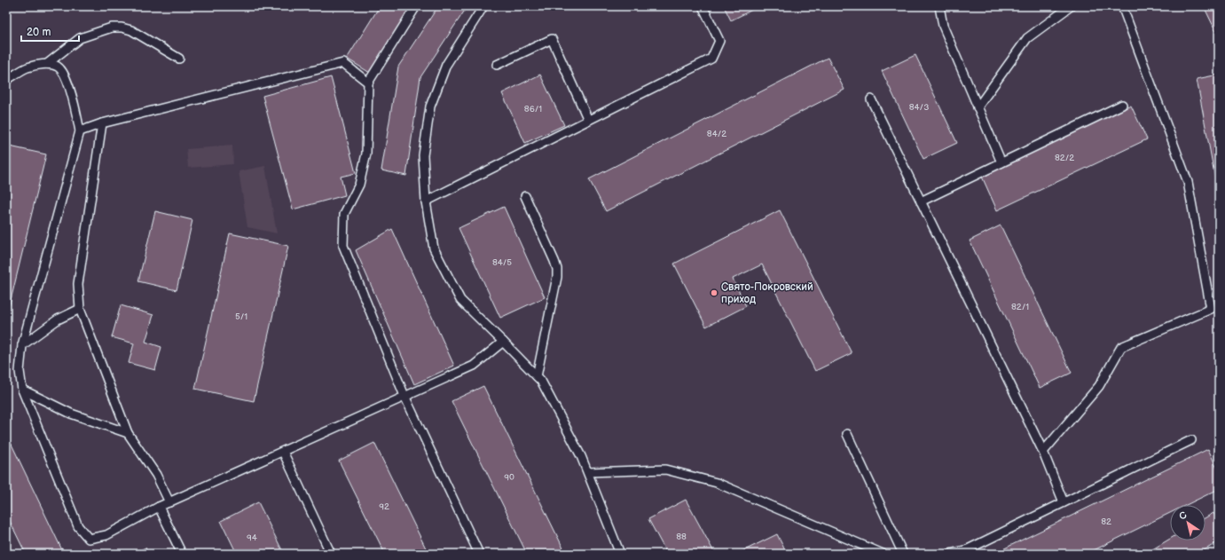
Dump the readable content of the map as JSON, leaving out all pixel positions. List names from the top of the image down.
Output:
{
  "places": ["Свято-Покровский приход"],
  "house_numbers": [
    "84/3",
    "86/1",
    "84/2",
    "82/2",
    "84/5",
    "82/1",
    "5/1",
    "90",
    "92",
    "82",
    "88",
    "94"
  ],
  "scale_bar": "20 m",
  "north": "top left"
}
